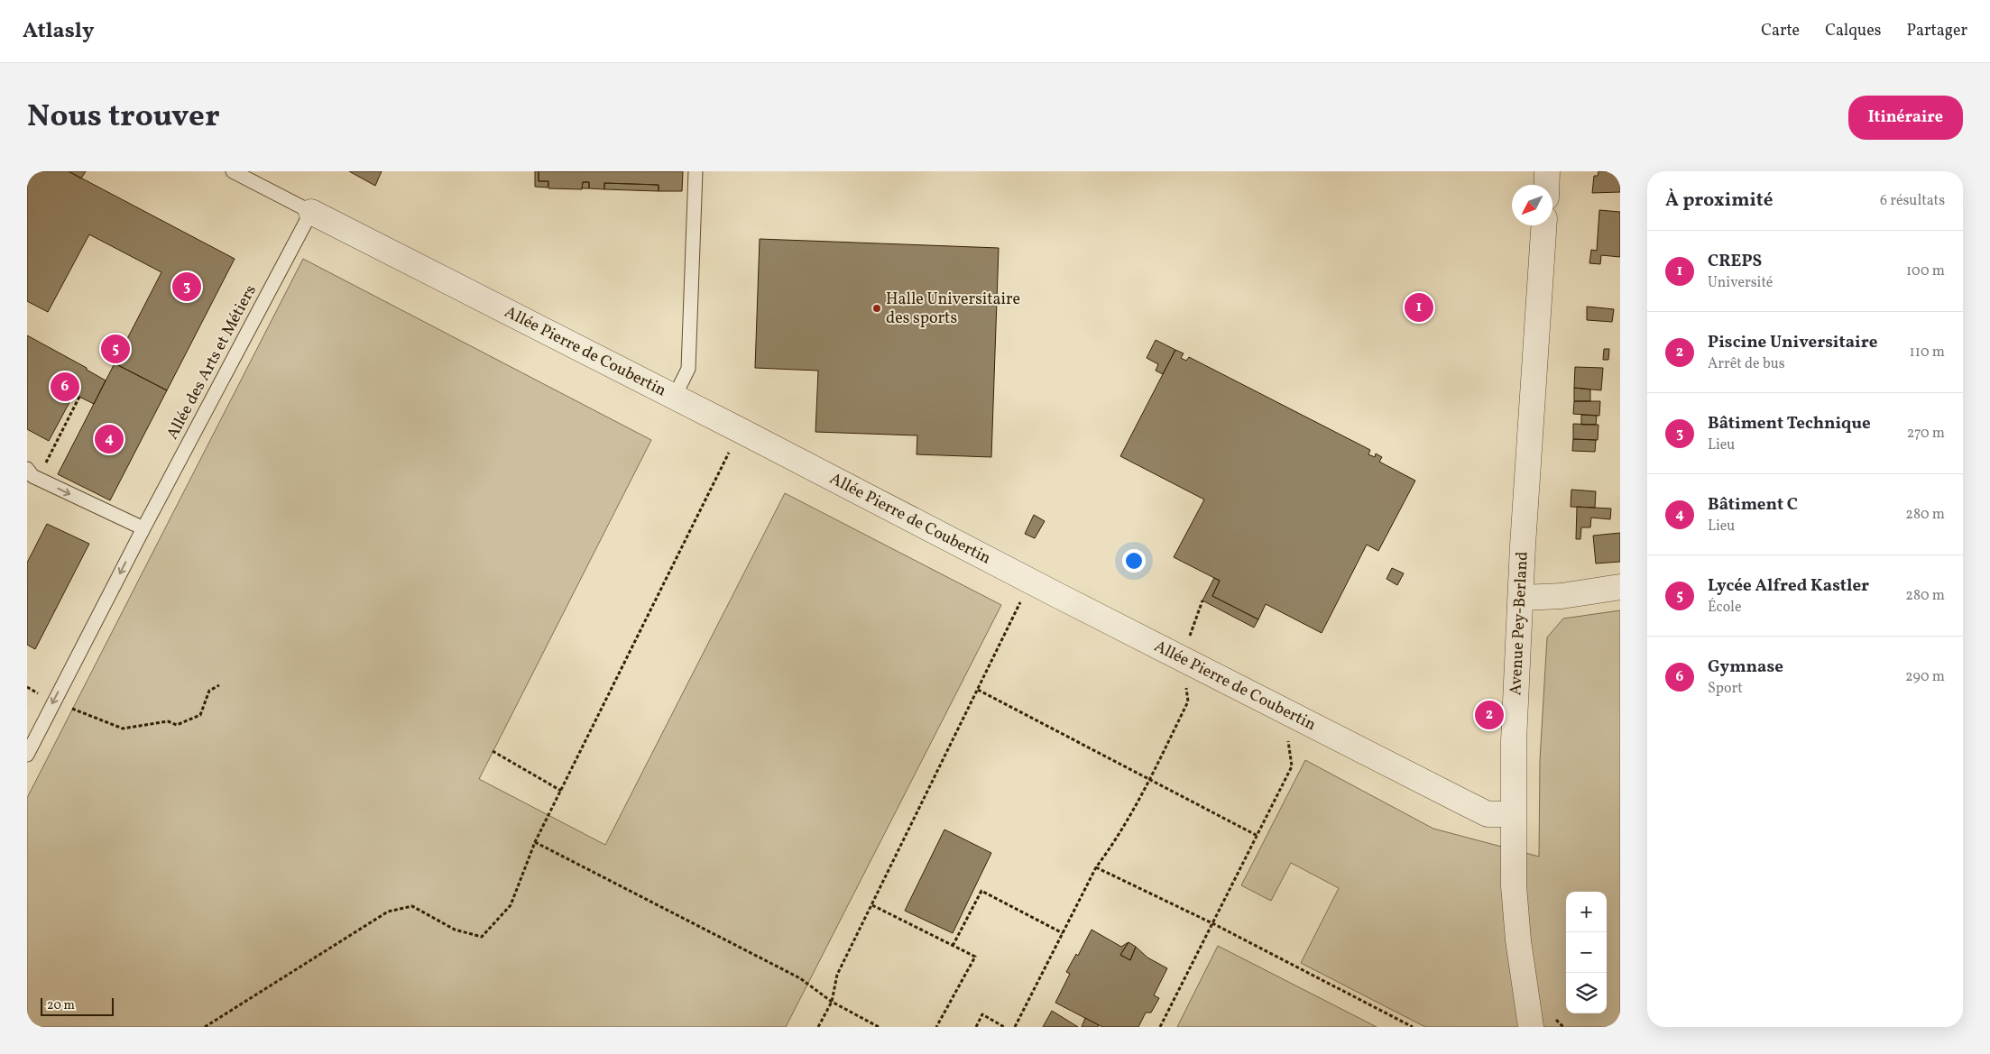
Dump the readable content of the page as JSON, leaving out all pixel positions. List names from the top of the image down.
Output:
{
  "streets": {
    "street": ["Allée Pierre de Coubertin", "Avenue Pey-Berland"],
    "lane": ["Allée des Arts et Métiers"]
  },
  "crossings": [
    ["Allée Pierre de Coubertin", "Allée des Arts et Métiers"],
    ["Allée Pierre de Coubertin", "Avenue Pey-Berland"]
  ],
  "places": ["Halle Universitaire des sports"],
  "scale_bar": "20 m",
  "north": "bottom left",
  "page": {
    "header": "Atlasly",
    "nav": ["Carte", "Calques", "Partager"],
    "title": "Nous trouver",
    "buttons": "Itinéraire",
    "heading": ["À proximité", "6 résultats"],
    "list": [
      {
        "mark": "1",
        "name": "CREPS",
        "note": "Université",
        "value": "100 m"
      },
      {
        "mark": "2",
        "name": "Piscine Universitaire",
        "note": "Arrêt de bus",
        "value": "110 m"
      },
      {
        "mark": "3",
        "name": "Bâtiment Technique",
        "note": "Lieu",
        "value": "270 m"
      },
      {
        "mark": "4",
        "name": "Bâtiment C",
        "note": "Lieu",
        "value": "280 m"
      },
      {
        "mark": "5",
        "name": "Lycée Alfred Kastler",
        "note": "École",
        "value": "280 m"
      },
      {
        "mark": "6",
        "name": "Gymnase",
        "note": "Sport",
        "value": "290 m"
      }
    ],
    "pins": [
      "3",
      "1",
      "5",
      "6",
      "4",
      "2"
    ],
    "map_buttons": ["+", "−"],
    "scale": "20 m"
  }
}
